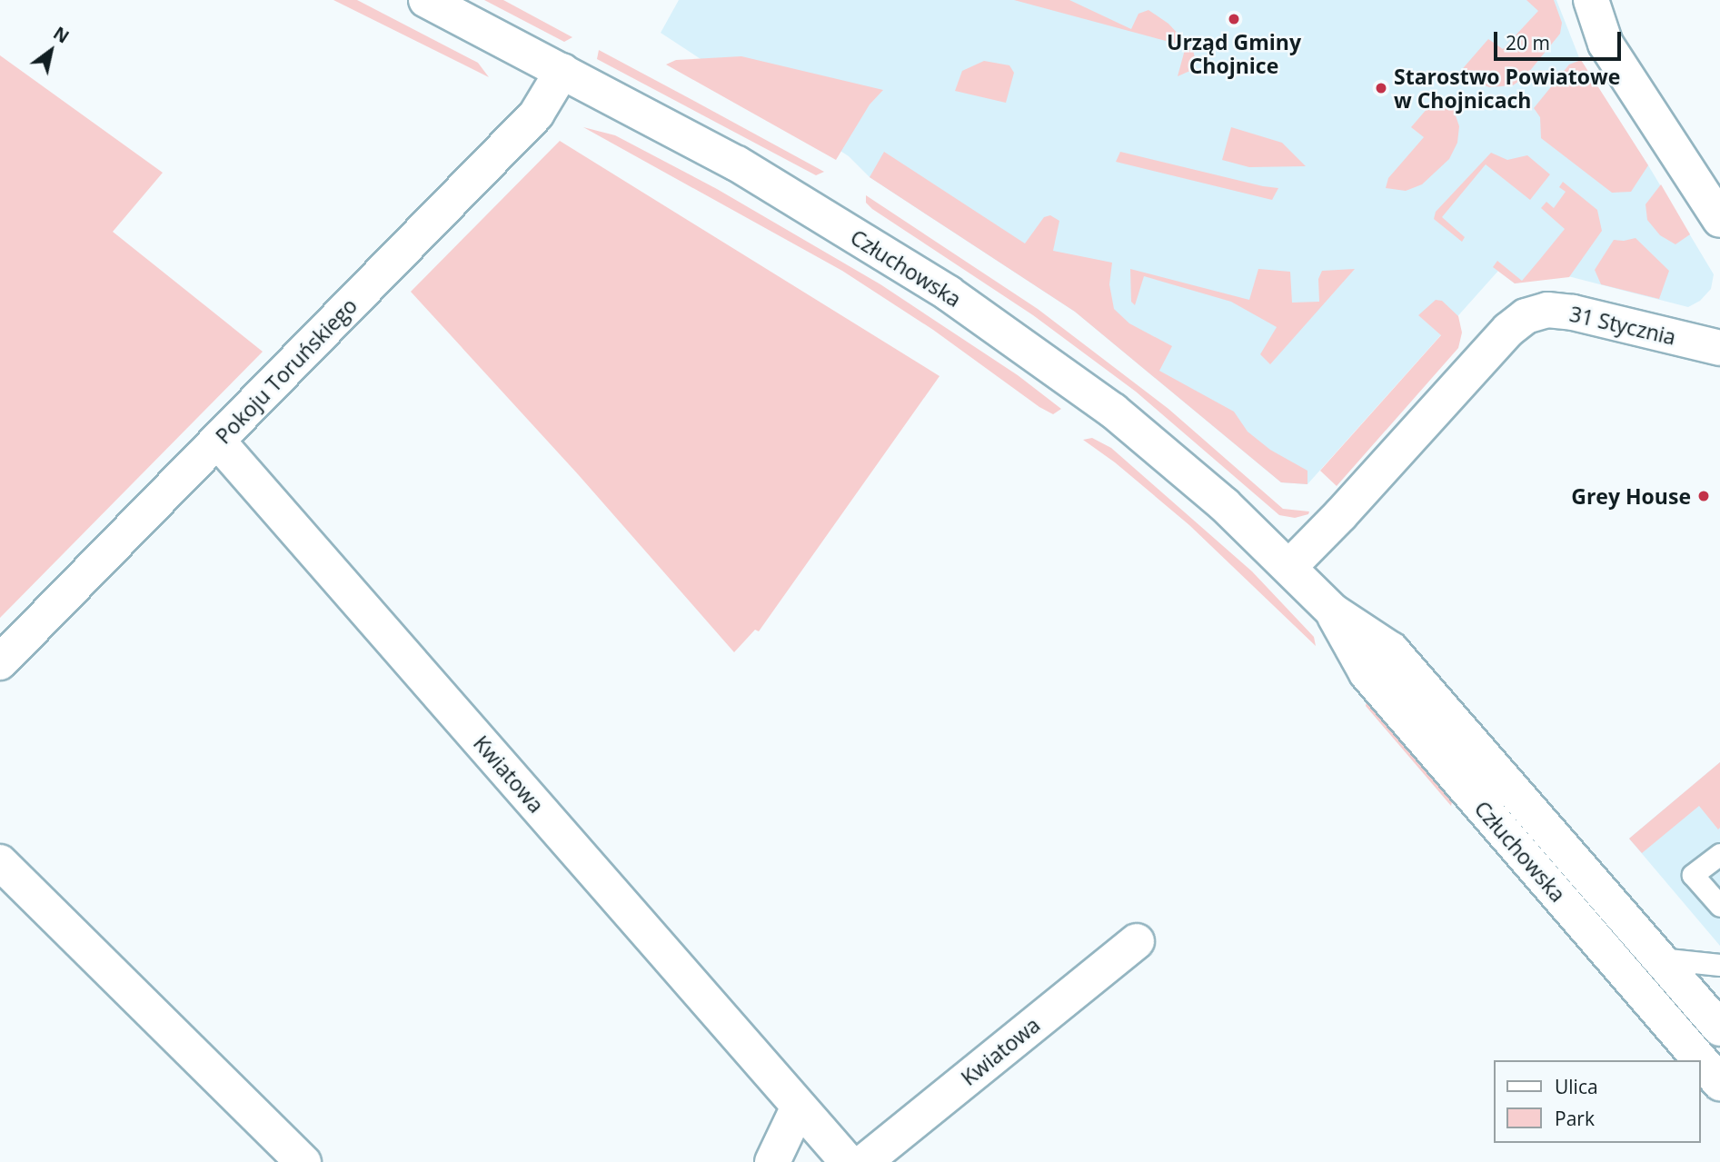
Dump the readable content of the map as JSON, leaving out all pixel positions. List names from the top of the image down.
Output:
{
  "streets": {
    "street": [
      "Człuchowska",
      "31 Stycznia",
      "Pokoju Toruńskiego",
      "Kwiatowa"
    ]
  },
  "crossings": [
    ["Człuchowska", "31 Stycznia"],
    ["Człuchowska", "Pokoju Toruńskiego"],
    ["Pokoju Toruńskiego", "Kwiatowa"]
  ],
  "places": ["Urząd Gminy Chojnice", "Starostwo Powiatowe w Chojnicach", "Grey House"],
  "legend": ["Ulica", "Park"],
  "scale_bar": "20 m",
  "north": "top right"
}
